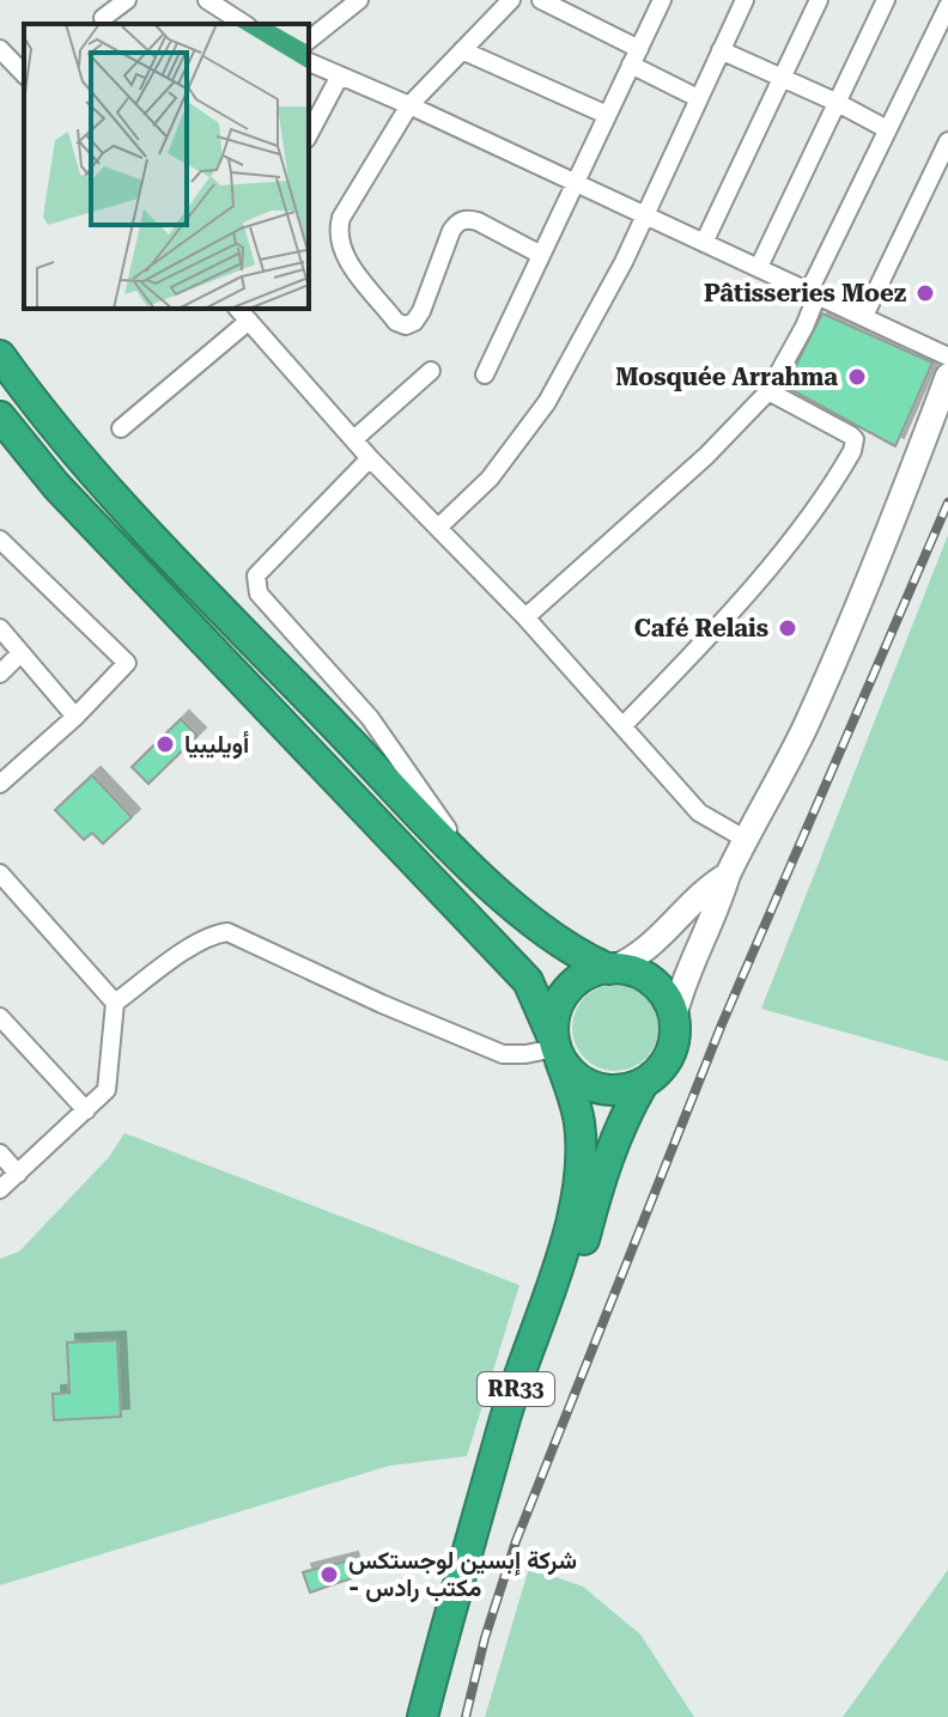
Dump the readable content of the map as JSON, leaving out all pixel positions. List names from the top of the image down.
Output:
{
  "streets": {
    "highway": ["RR33"]
  },
  "places": [
    "Pâtisseries Moez",
    "Mosquée Arrahma",
    "Café Relais",
    "أويليبيا",
    "شركة إبسين لوجستكس - مكتب رادس"
  ]
}
